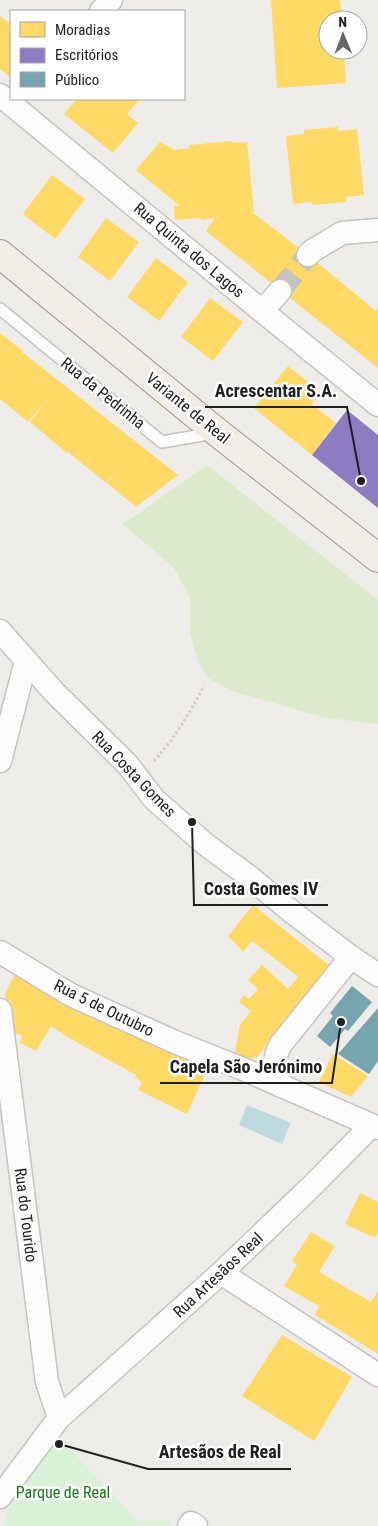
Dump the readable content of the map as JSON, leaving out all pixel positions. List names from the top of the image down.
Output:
{
  "streets": {
    "main road": ["Variante de Real"],
    "street": [
      "Rua Quinta dos Lagos",
      "Rua Costa Gomes",
      "Rua 5 de Outubro",
      "Rua do Tourido",
      "Rua Artesãos Real"
    ],
    "lane": ["Rua da Pedrinha"]
  },
  "crossings": [
    ["Rua da Pedrinha", "Variante de Real"],
    ["Rua 5 de Outubro", "Rua Artesãos Real"],
    ["Rua do Tourido", "Rua Artesãos Real"]
  ],
  "parks": ["Parque de Real"],
  "places": [
    "Acrescentar S.A.",
    "Costa Gomes IV",
    "Capela São Jerónimo",
    "Artesãos de Real"
  ],
  "legend": ["Moradias", "Escritórios", "Público"],
  "north": "top"
}
